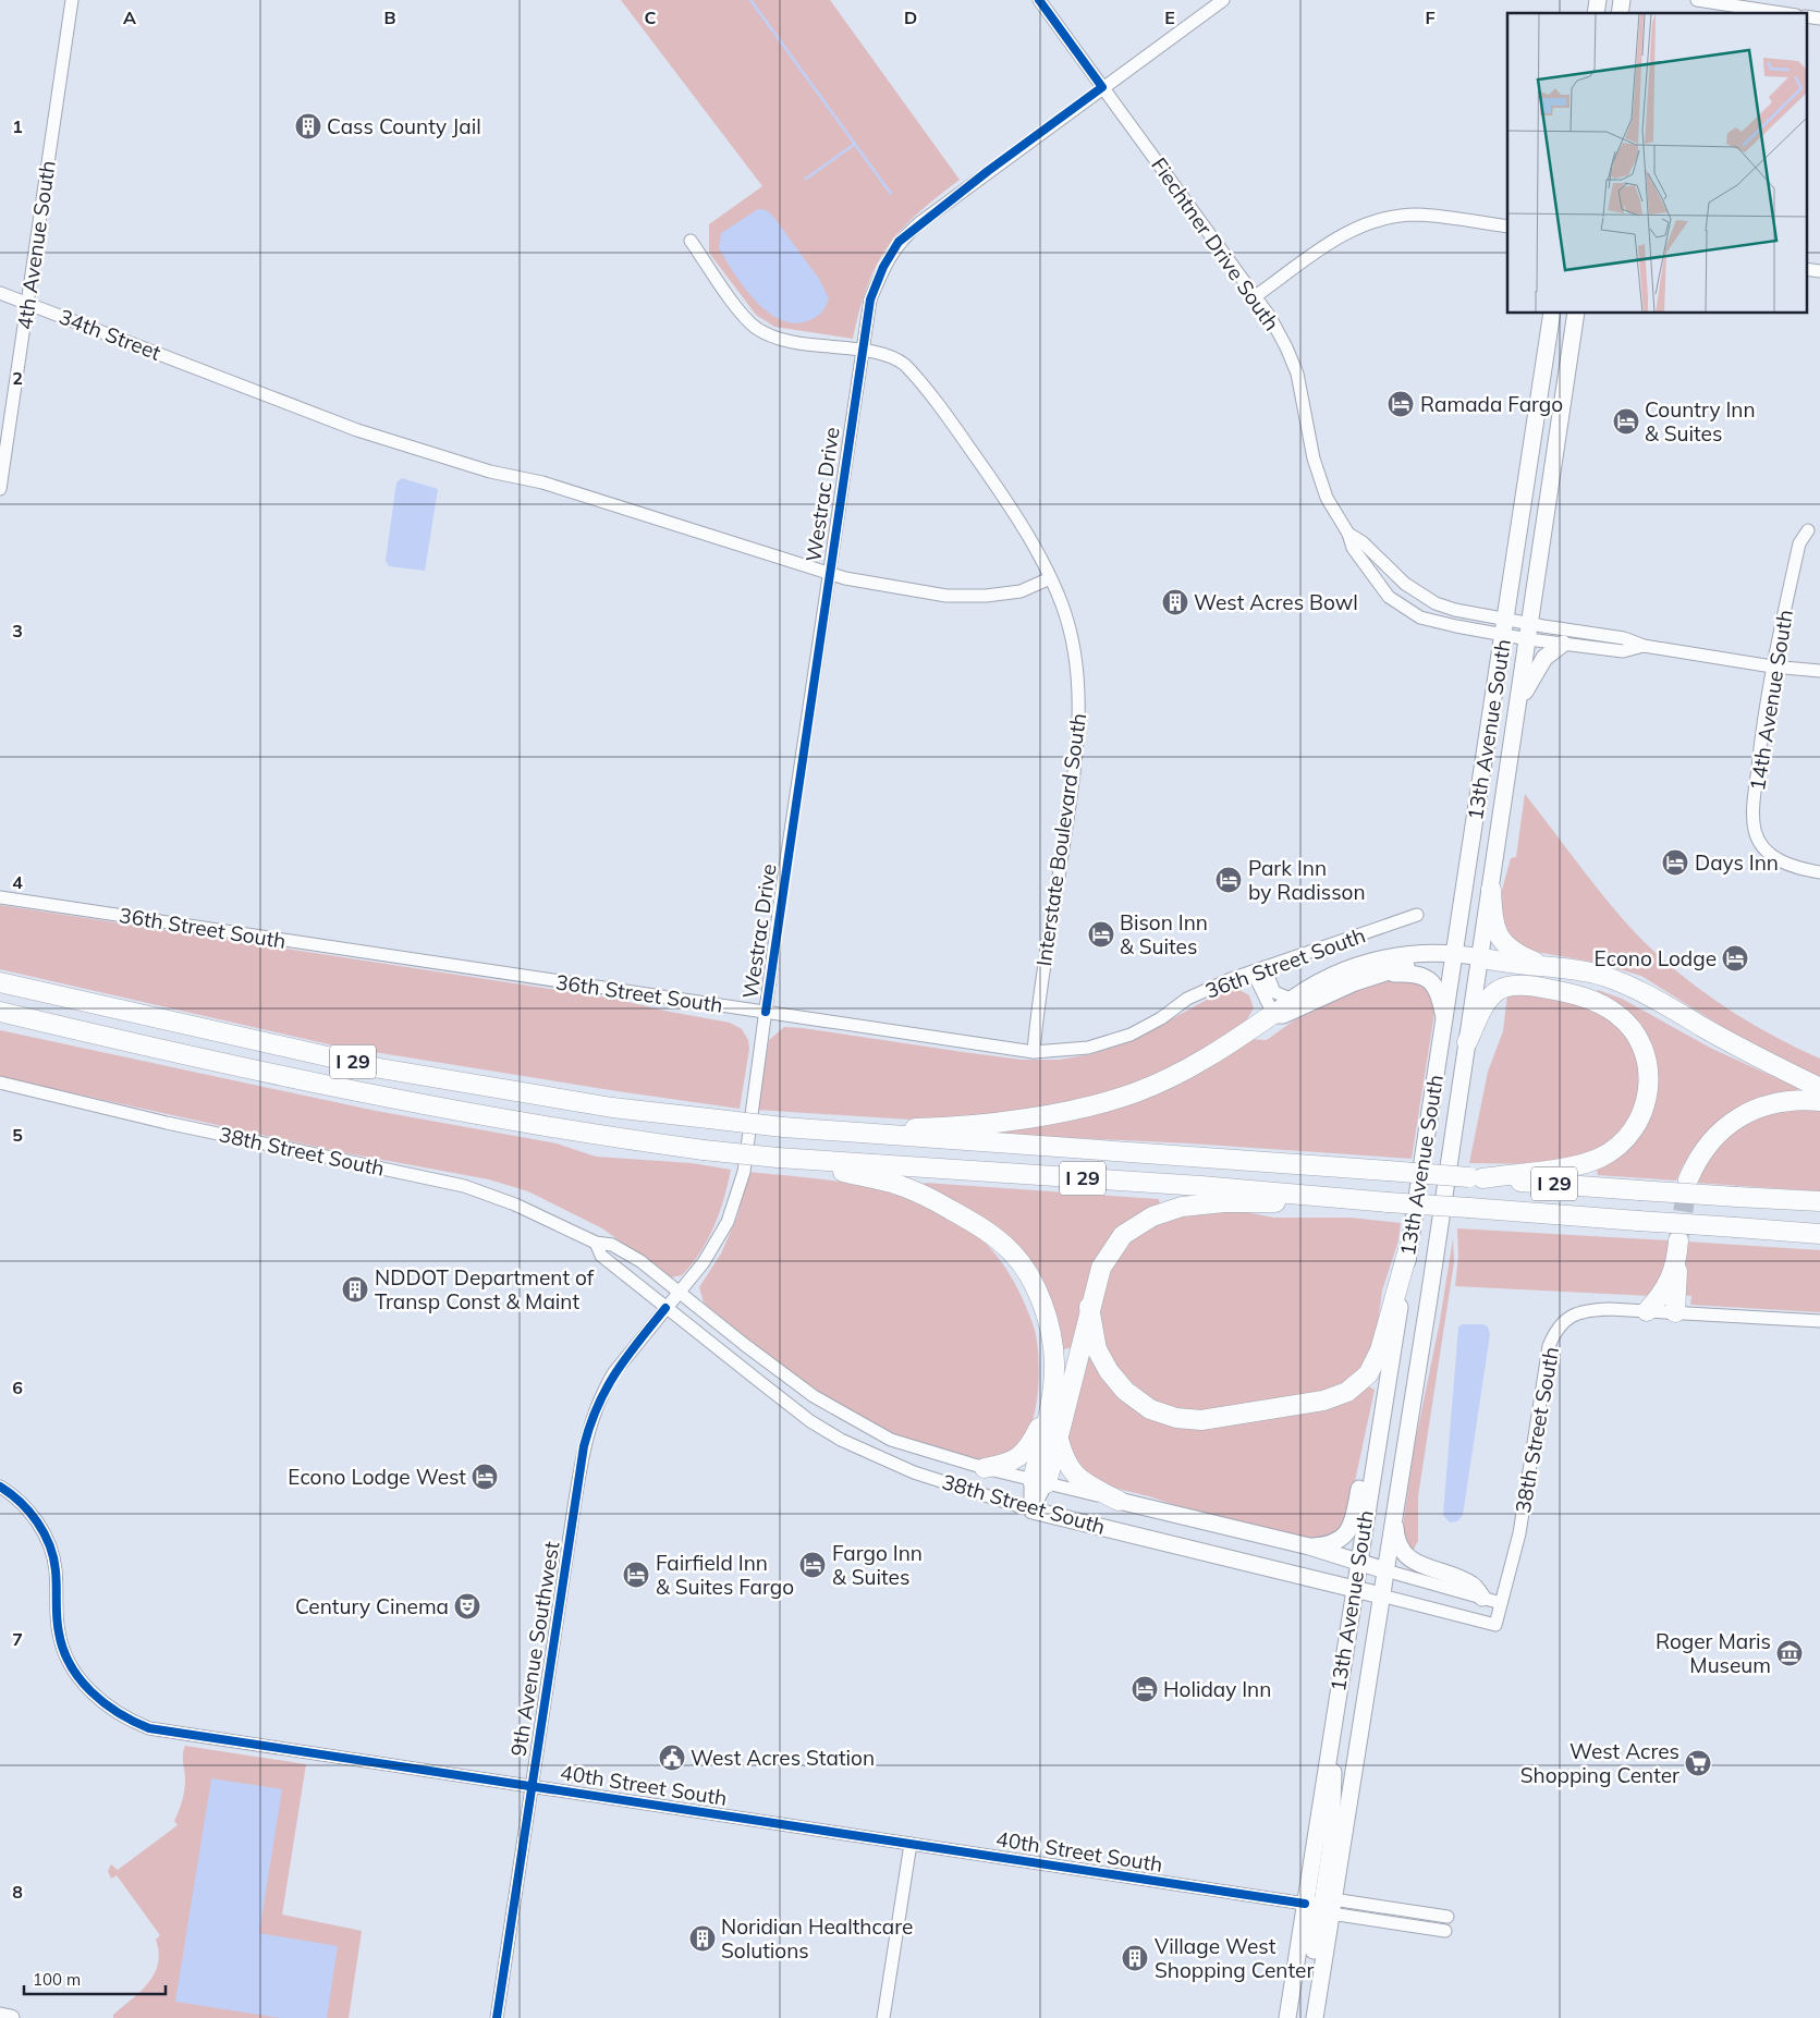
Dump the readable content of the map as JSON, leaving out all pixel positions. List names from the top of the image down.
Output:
{
  "streets": {
    "highway": ["I 29"],
    "main road": ["13th Avenue South", "38th Street South"],
    "street": [
      "Fiechtner Drive South",
      "4th Avenue South",
      "34th Street",
      "Westrac Drive",
      "14th Avenue South",
      "Interstate Boulevard South",
      "36th Street South",
      "9th Avenue Southwest",
      "40th Street South"
    ]
  },
  "crossings": [
    ["Fiechtner Drive South", "Westrac Drive"],
    ["Fiechtner Drive South", "13th Avenue South"],
    ["4th Avenue South", "34th Street"],
    ["34th Street", "Westrac Drive"],
    ["34th Street", "Interstate Boulevard South"],
    ["Westrac Drive", "Interstate Boulevard South"],
    ["Westrac Drive", "36th Street South"],
    ["Westrac Drive", "38th Street South"],
    ["Westrac Drive", "9th Avenue Southwest"],
    ["13th Avenue South", "38th Street South"],
    ["13th Avenue South", "40th Street South"],
    ["Interstate Boulevard South", "36th Street South"],
    ["38th Street South", "9th Avenue Southwest"],
    ["9th Avenue Southwest", "40th Street South"]
  ],
  "places": {
    "building": [
      "Cass County Jail",
      "West Acres Bowl",
      "NDDOT Department of Transp Const & Maint",
      "Noridian Healthcare Solutions",
      "Village West Shopping Center"
    ],
    "hotel": [
      "Ramada Fargo",
      "Country Inn & Suites",
      "Days Inn",
      "Park Inn by Radisson",
      "Bison Inn & Suites",
      "Econo Lodge",
      "Econo Lodge West",
      "Fargo Inn & Suites",
      "Fairfield Inn & Suites Fargo",
      "Holiday Inn"
    ],
    "theatre": ["Century Cinema"],
    "museum": ["Roger Maris Museum"],
    "public building": ["West Acres Station"],
    "supermarket": ["West Acres Shopping Center"]
  },
  "scale_bar": "100 m",
  "grid": {
    "columns": [
      "A",
      "B",
      "C",
      "D",
      "E",
      "F"
    ],
    "rows": [
      "1",
      "2",
      "3",
      "4",
      "5",
      "6",
      "7",
      "8"
    ]
  }
}
